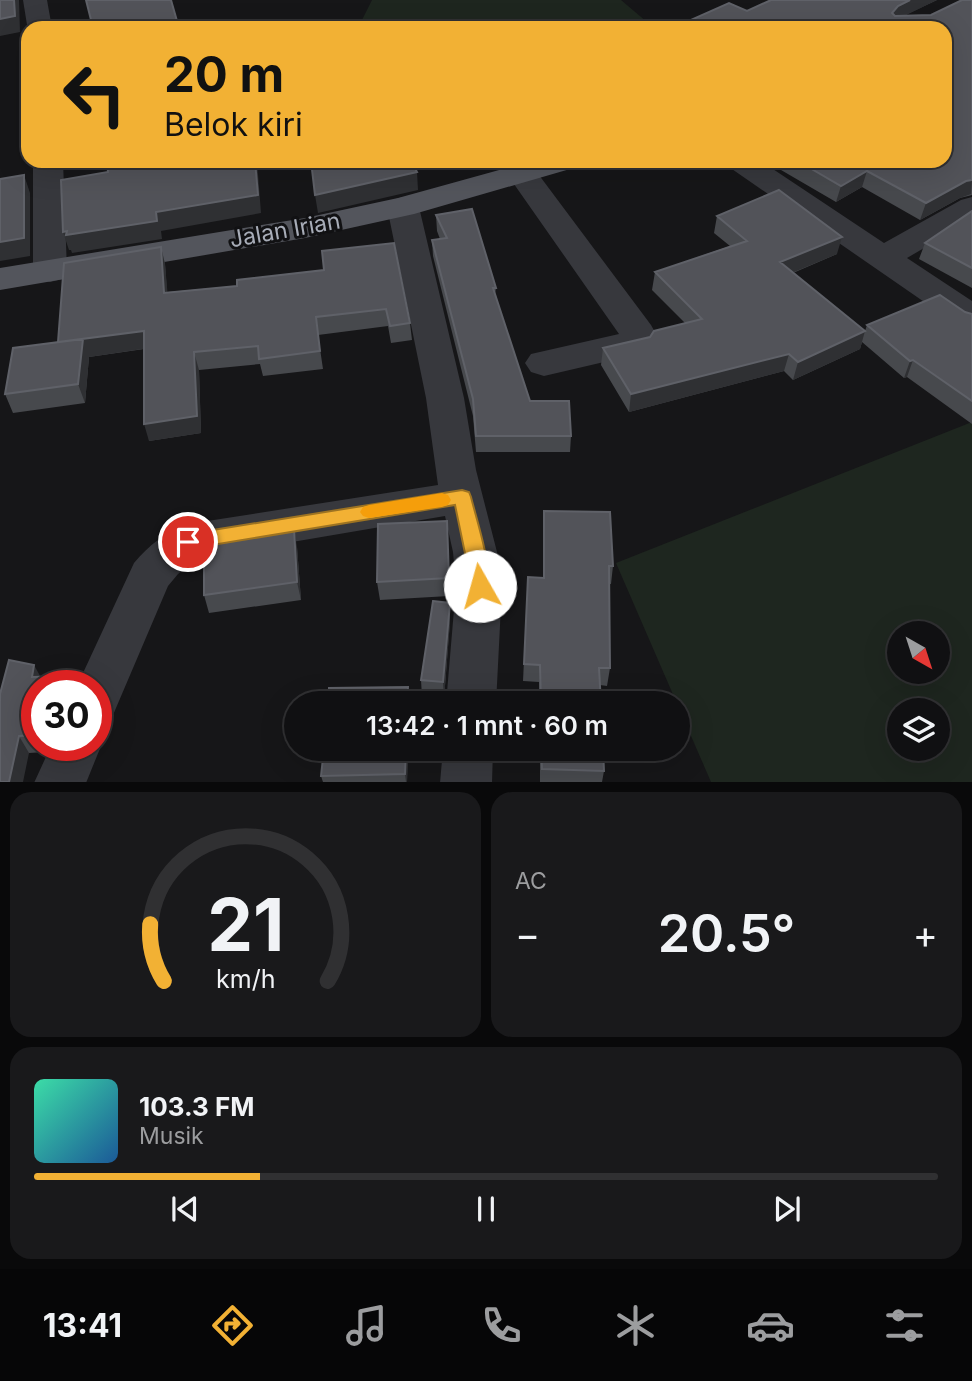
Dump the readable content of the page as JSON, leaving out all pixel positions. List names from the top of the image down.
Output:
{
  "streets": {
    "main road": ["Jalan Irian"]
  },
  "north": "bottom right",
  "page": {
    "turn": ["20 m", "Belok kiri"],
    "limit": "30",
    "trip": "13:42 · 1 mnt · 60 m",
    "tile": "AC",
    "heat": ["−", "20.5°", "+"],
    "song": ["103.3 FM", "Musik"],
    "tabs": "13:41",
    "gauge": ["21", "km/h"]
  }
}
